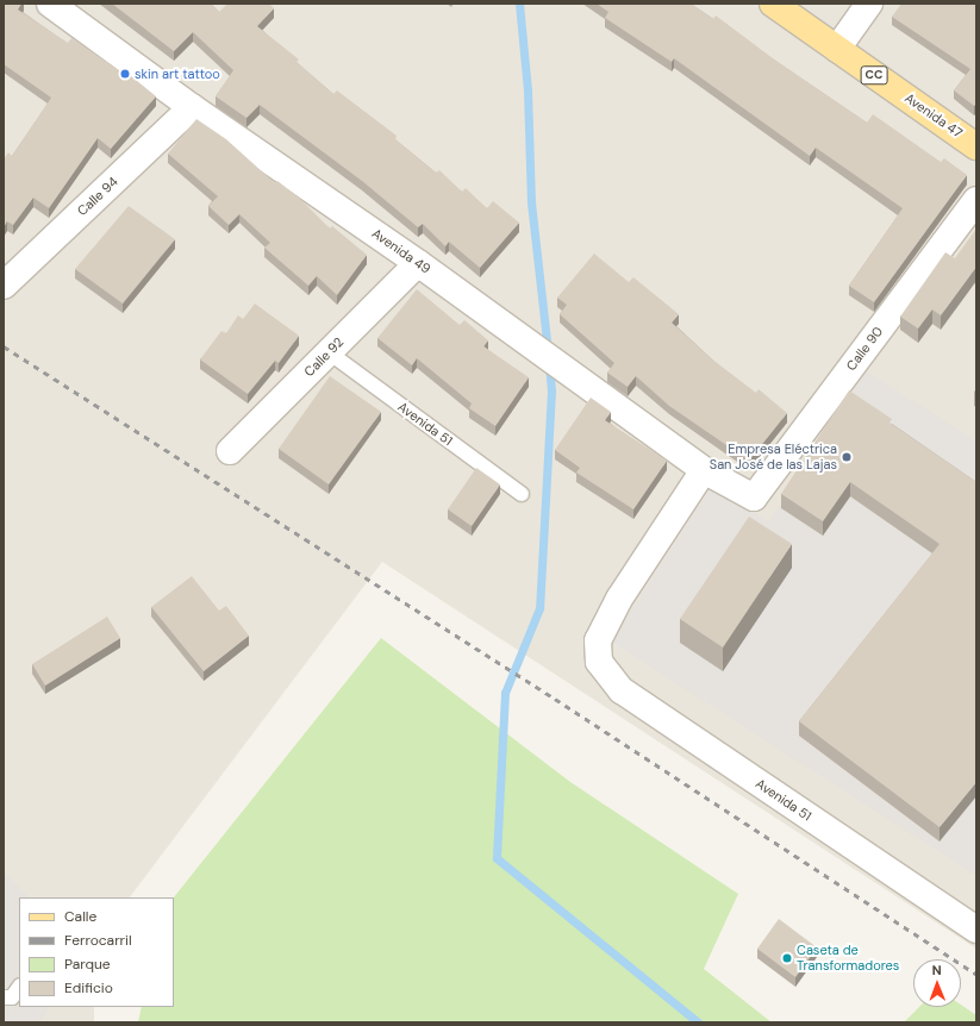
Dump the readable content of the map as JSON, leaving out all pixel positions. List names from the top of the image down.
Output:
{
  "streets": {
    "main road": ["CC", "Avenida 47"],
    "street": [
      "Calle 94",
      "Avenida 49",
      "Calle 90",
      "Calle 92",
      "Avenida 51"
    ]
  },
  "crossings": [
    ["Calle 94", "Avenida 49"],
    ["Avenida 49", "Calle 90"],
    ["Avenida 49", "Calle 92"],
    ["Avenida 49", "Avenida 51"],
    ["Calle 92", "Avenida 51"]
  ],
  "places": ["skin art tattoo", "Empresa Eléctrica San José de las Lajas", "Caseta de Transformadores"],
  "legend": [
    "Calle",
    "Ferrocarril",
    "Parque",
    "Edificio"
  ],
  "north": "top"
}
